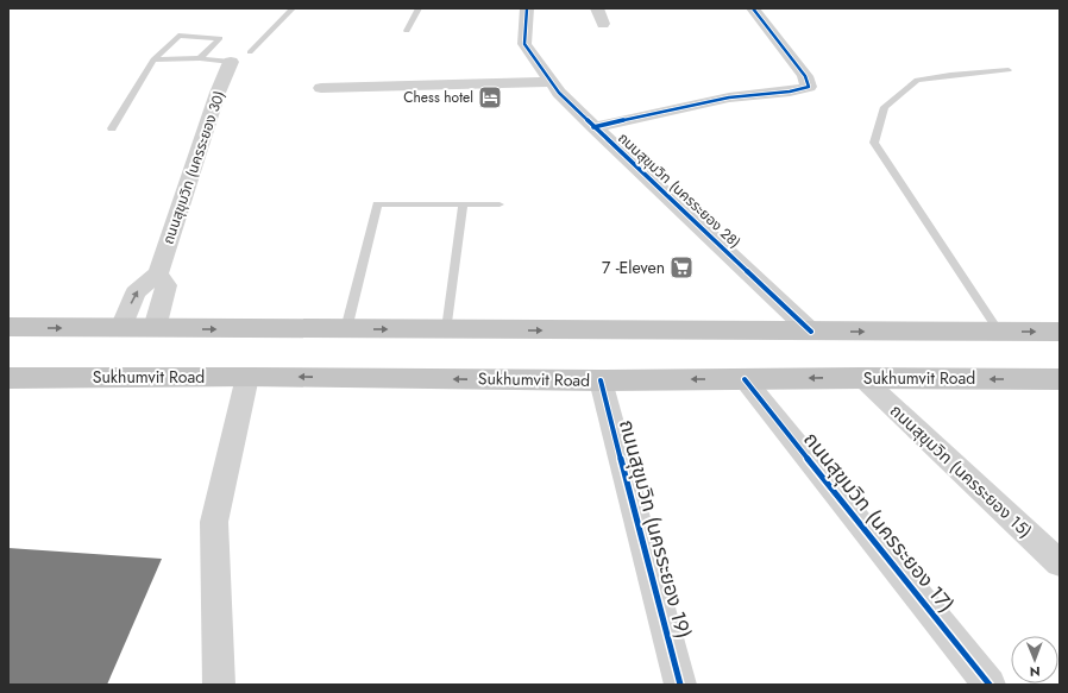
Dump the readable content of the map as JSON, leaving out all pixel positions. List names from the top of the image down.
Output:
{
  "streets": {
    "main road": ["Sukhumvit Road"],
    "street": [
      "ถนนสุขุมวิท (นครระยอง 30)",
      "ถนนสุขุมวิท (นครระยอง 28)",
      "ถนนสุขุมวิท (นครระยอง 15)",
      "ถนนสุขุมวิท (นครระยอง 17)",
      "ถนนสุขุมวิท (นครระยอง 19)"
    ]
  },
  "crossings": [
    ["Sukhumvit Road", "ถนนสุขุมวิท (นครระยอง 15)"],
    ["Sukhumvit Road", "ถนนสุขุมวิท (นครระยอง 17)"],
    ["Sukhumvit Road", "ถนนสุขุมวิท (นครระยอง 19)"]
  ],
  "places": {
    "hotel": ["Chess hotel"],
    "supermarket": ["7 -Eleven"]
  },
  "north": "bottom"
}
